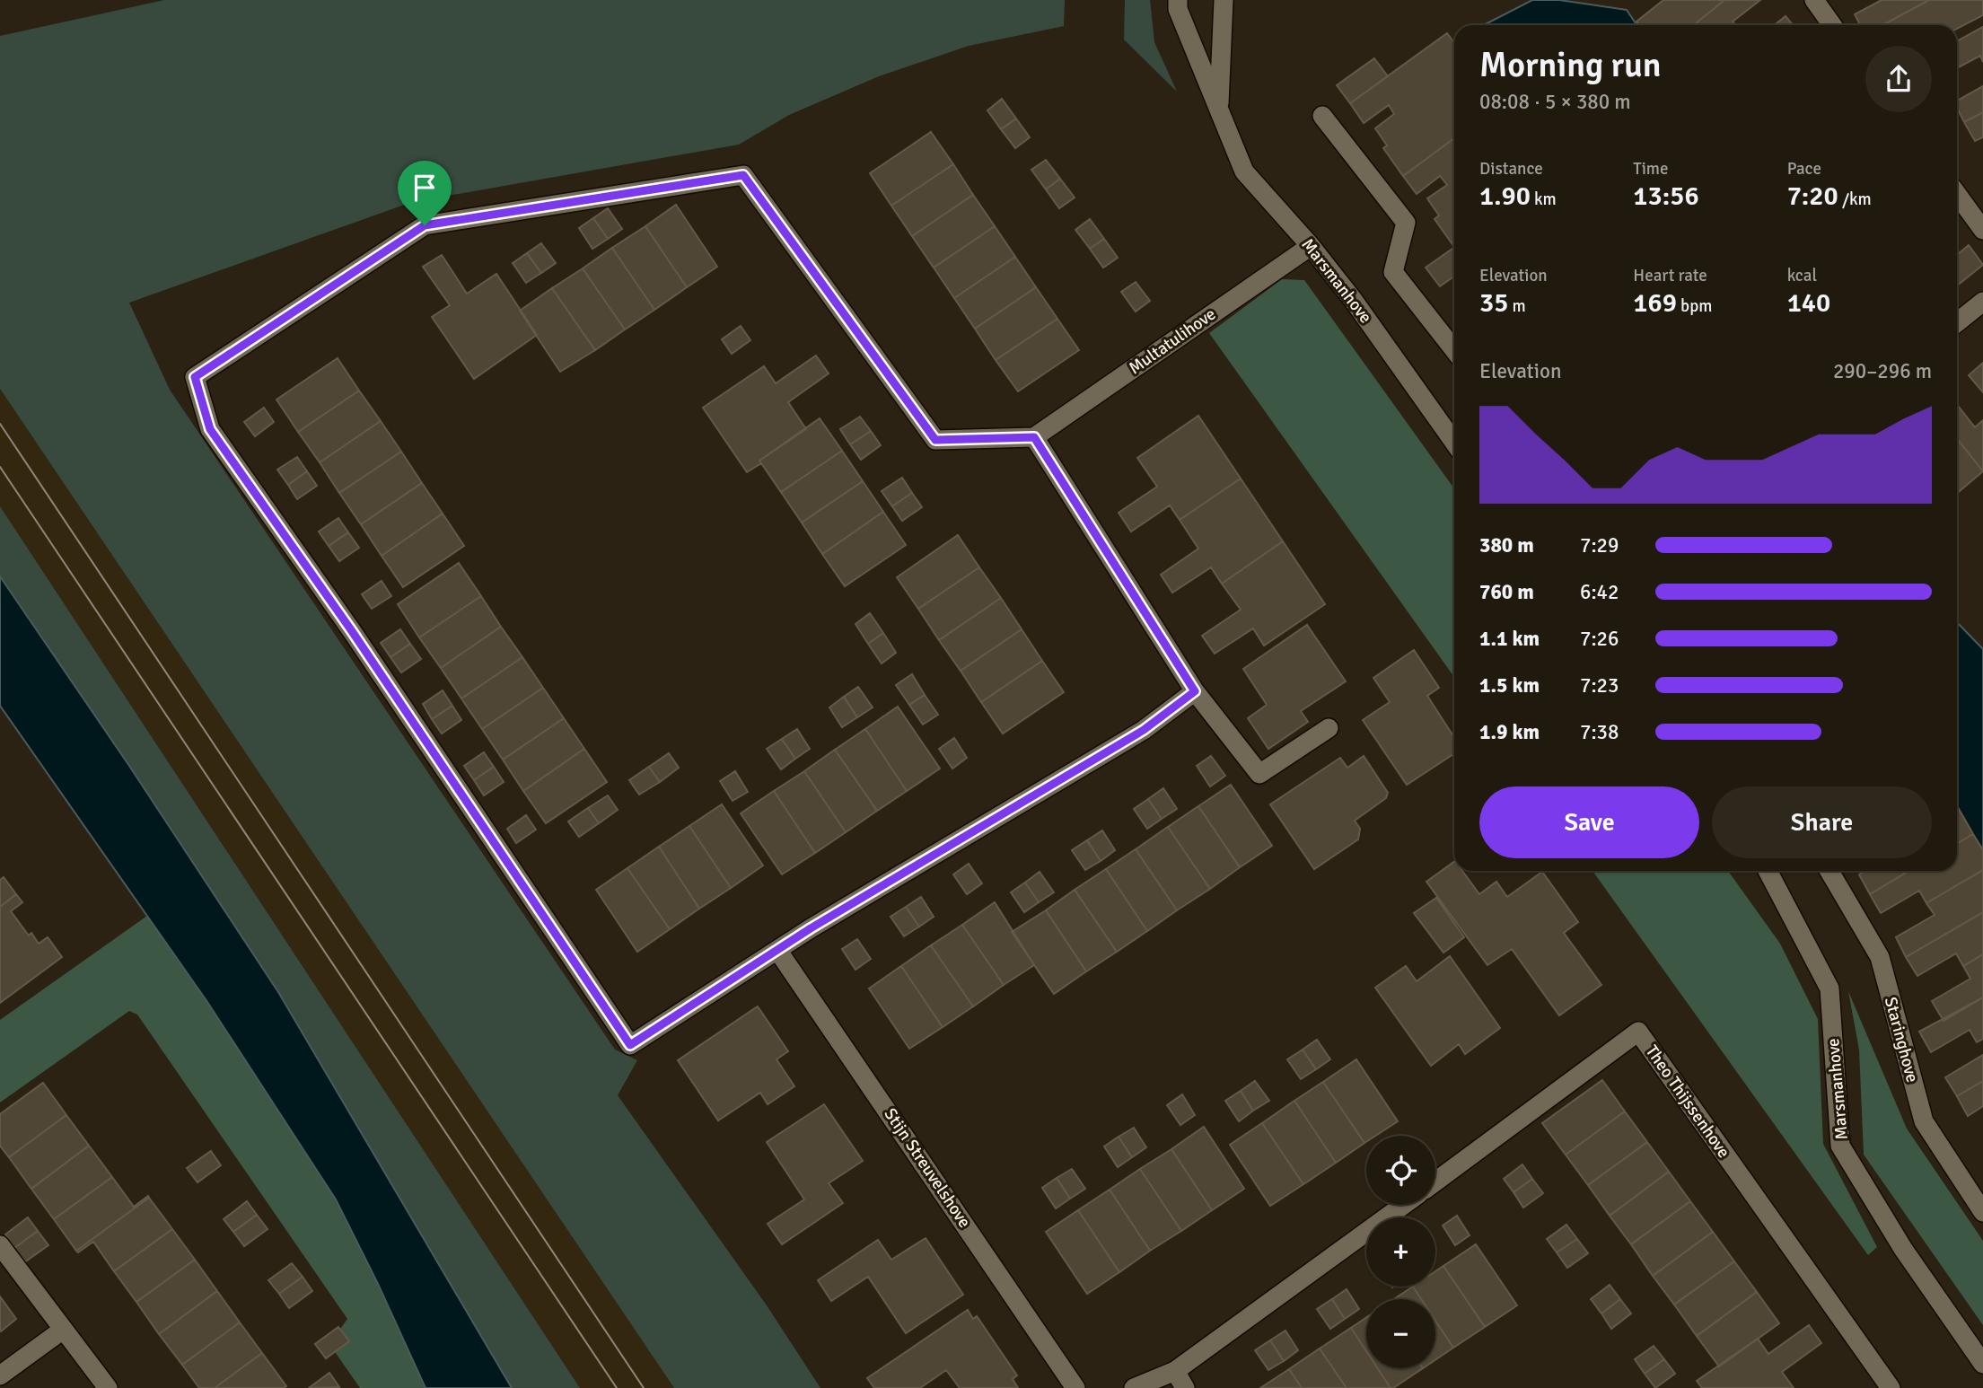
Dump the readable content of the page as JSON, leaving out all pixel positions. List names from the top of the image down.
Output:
{
  "streets": {
    "street": [
      "Marsmanhove",
      "Multatulihove",
      "Staringhove",
      "Theo Thijssenhove",
      "Stijn Streuvelshove"
    ]
  },
  "crossings": [
    ["Marsmanhove", "Multatulihove"]
  ],
  "page": {
    "heading": ["Morning run", "08:08 · 5 × 380 m"],
    "stats": [
      ["Distance", "1.90 km"],
      ["Time", "13:56"],
      ["Pace", "7:20 /km"],
      ["Elevation", "35 m"],
      ["Heart rate", "169 bpm"],
      ["kcal", "140"]
    ],
    "chart": ["Elevation", "290–296 m"],
    "list": [
      {
        "name": "380 m",
        "note": "7:29"
      },
      {
        "name": "760 m",
        "note": "6:42"
      },
      {
        "name": "1.1 km",
        "note": "7:26"
      },
      {
        "name": "1.5 km",
        "note": "7:23"
      },
      {
        "name": "1.9 km",
        "note": "7:38"
      }
    ],
    "buttons": ["Save", "Share"],
    "map_buttons": ["+", "−"]
  }
}
